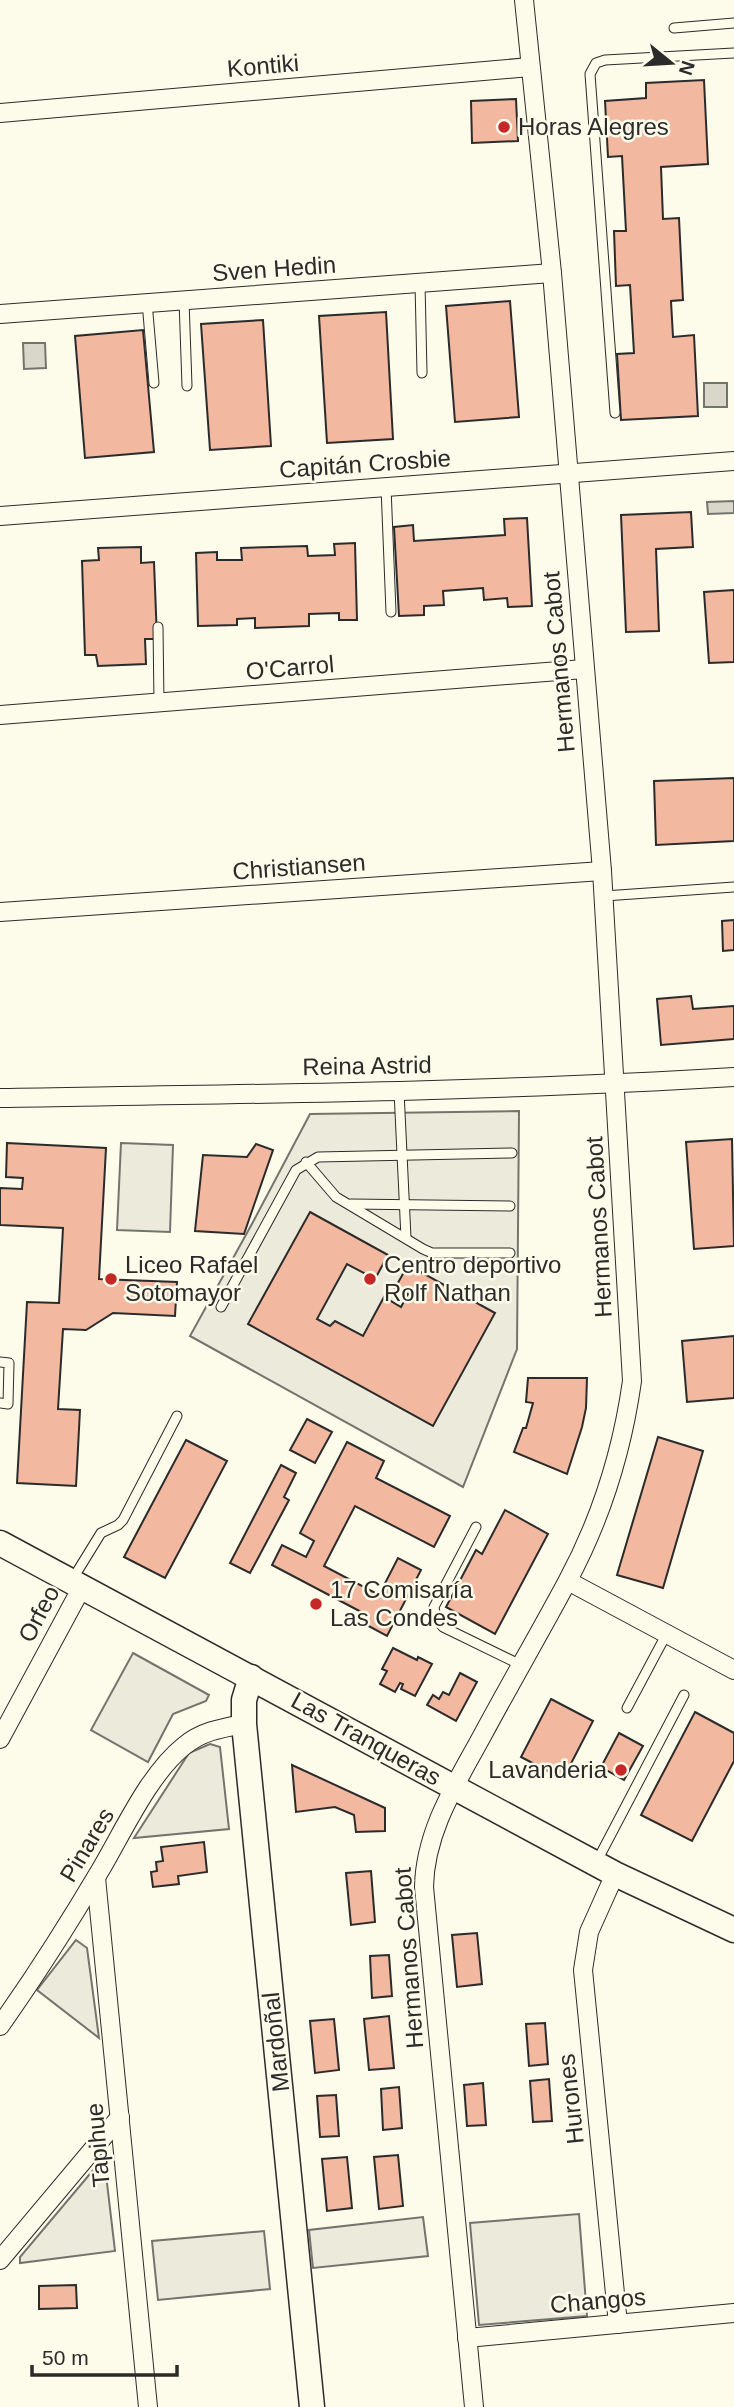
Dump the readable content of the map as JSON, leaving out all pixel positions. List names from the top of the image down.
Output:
{
  "streets": {
    "main road": ["Las Tranqueras", "Mardoñal"],
    "street": [
      "Kontiki",
      "Sven Hedin",
      "Capitán Crosbie",
      "Hermanos Cabot",
      "O'Carrol",
      "Christiansen",
      "Reina Astrid",
      "Orfeo",
      "Pinares",
      "Hurones",
      "Tapihue",
      "Changos"
    ]
  },
  "crossings": [
    ["Kontiki", "Hermanos Cabot"],
    ["Sven Hedin", "Hermanos Cabot"],
    ["Capitán Crosbie", "Hermanos Cabot"],
    ["Hermanos Cabot", "O'Carrol"],
    ["Hermanos Cabot", "Christiansen"],
    ["Hermanos Cabot", "Reina Astrid"],
    ["Hermanos Cabot", "Las Tranqueras"],
    ["Hermanos Cabot", "Changos"],
    ["Orfeo", "Las Tranqueras"],
    ["Las Tranqueras", "Mardoñal"],
    ["Las Tranqueras", "Hurones"],
    ["Pinares", "Mardoñal"],
    ["Pinares", "Tapihue"],
    ["Hurones", "Changos"]
  ],
  "places": [
    "Horas Alegres",
    "Liceo Rafael Sotomayor",
    "Centro deportivo Rolf Nathan",
    "17 Comisaría Las Condes",
    "Lavanderia"
  ],
  "scale_bar": "50 m",
  "north": "right"
}
